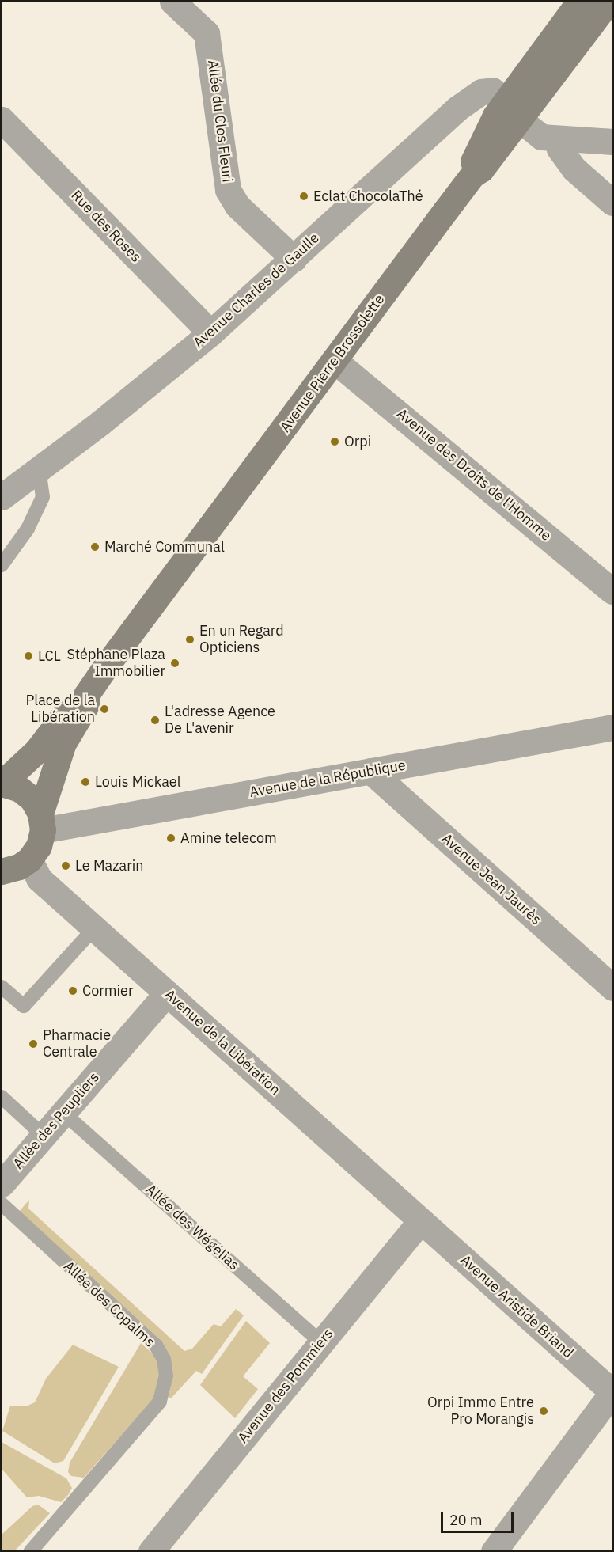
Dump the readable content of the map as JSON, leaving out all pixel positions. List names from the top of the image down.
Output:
{
  "streets": {
    "main road": ["Avenue Pierre Brossolette"],
    "street": [
      "Allée du Clos Fleuri",
      "Rue des Roses",
      "Avenue Charles de Gaulle",
      "Avenue des Droits de l'Homme",
      "Avenue de la République",
      "Avenue Jean Jaurès",
      "Avenue de la Libération",
      "Allée des Peupliers",
      "Avenue Aristide Briand",
      "Avenue des Pommiers"
    ],
    "lane": ["Allée des Wégélias", "Allée des Copalms"]
  },
  "crossings": [
    ["Allée du Clos Fleuri", "Avenue Charles de Gaulle"],
    ["Rue des Roses", "Avenue Charles de Gaulle"],
    ["Avenue Charles de Gaulle", "Avenue Pierre Brossolette"],
    ["Avenue Pierre Brossolette", "Avenue des Droits de l'Homme"],
    ["Avenue Pierre Brossolette", "Avenue de la République"],
    ["Avenue de la République", "Avenue Jean Jaurès"],
    ["Avenue de la Libération", "Allée des Peupliers"],
    ["Avenue de la Libération", "Avenue Aristide Briand"],
    ["Avenue de la Libération", "Avenue des Pommiers"],
    ["Allée des Peupliers", "Allée des Wégélias"],
    ["Allée des Wégélias", "Avenue des Pommiers"],
    ["Avenue Aristide Briand", "Avenue des Pommiers"]
  ],
  "places": [
    "Eclat ChocolaThé",
    "Orpi",
    "Marché Communal",
    "En un Regard Opticiens",
    "LCL",
    "Stéphane Plaza Immobilier",
    "Place de la Libération",
    "L'adresse Agence De L'avenir",
    "Louis Mickael",
    "Amine telecom",
    "Le Mazarin",
    "Cormier",
    "Pharmacie Centrale",
    "Orpi Immo Entre Pro Morangis"
  ],
  "scale_bar": "20 m"
}
